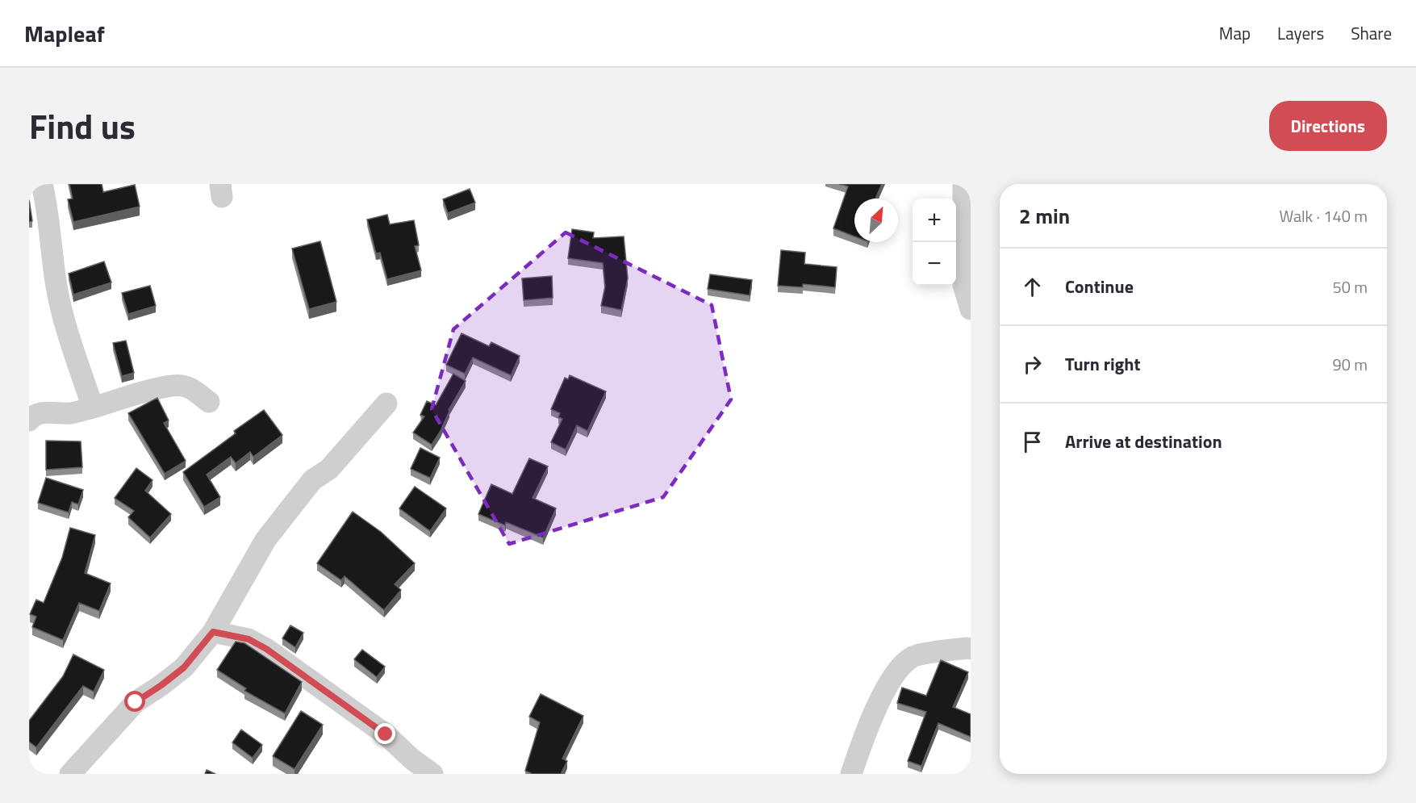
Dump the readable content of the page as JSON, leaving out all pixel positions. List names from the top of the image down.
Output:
{
  "north": "top right",
  "page": {
    "header": "Mapleaf",
    "nav": ["Map", "Layers", "Share"],
    "title": "Find us",
    "buttons": "Directions",
    "heading": ["2 min", "Walk · 140 m"],
    "map_buttons": ["+", "−"],
    "list": [
      ["Continue", "50 m"],
      ["Turn right", "90 m"],
      "Arrive at destination"
    ]
  }
}
